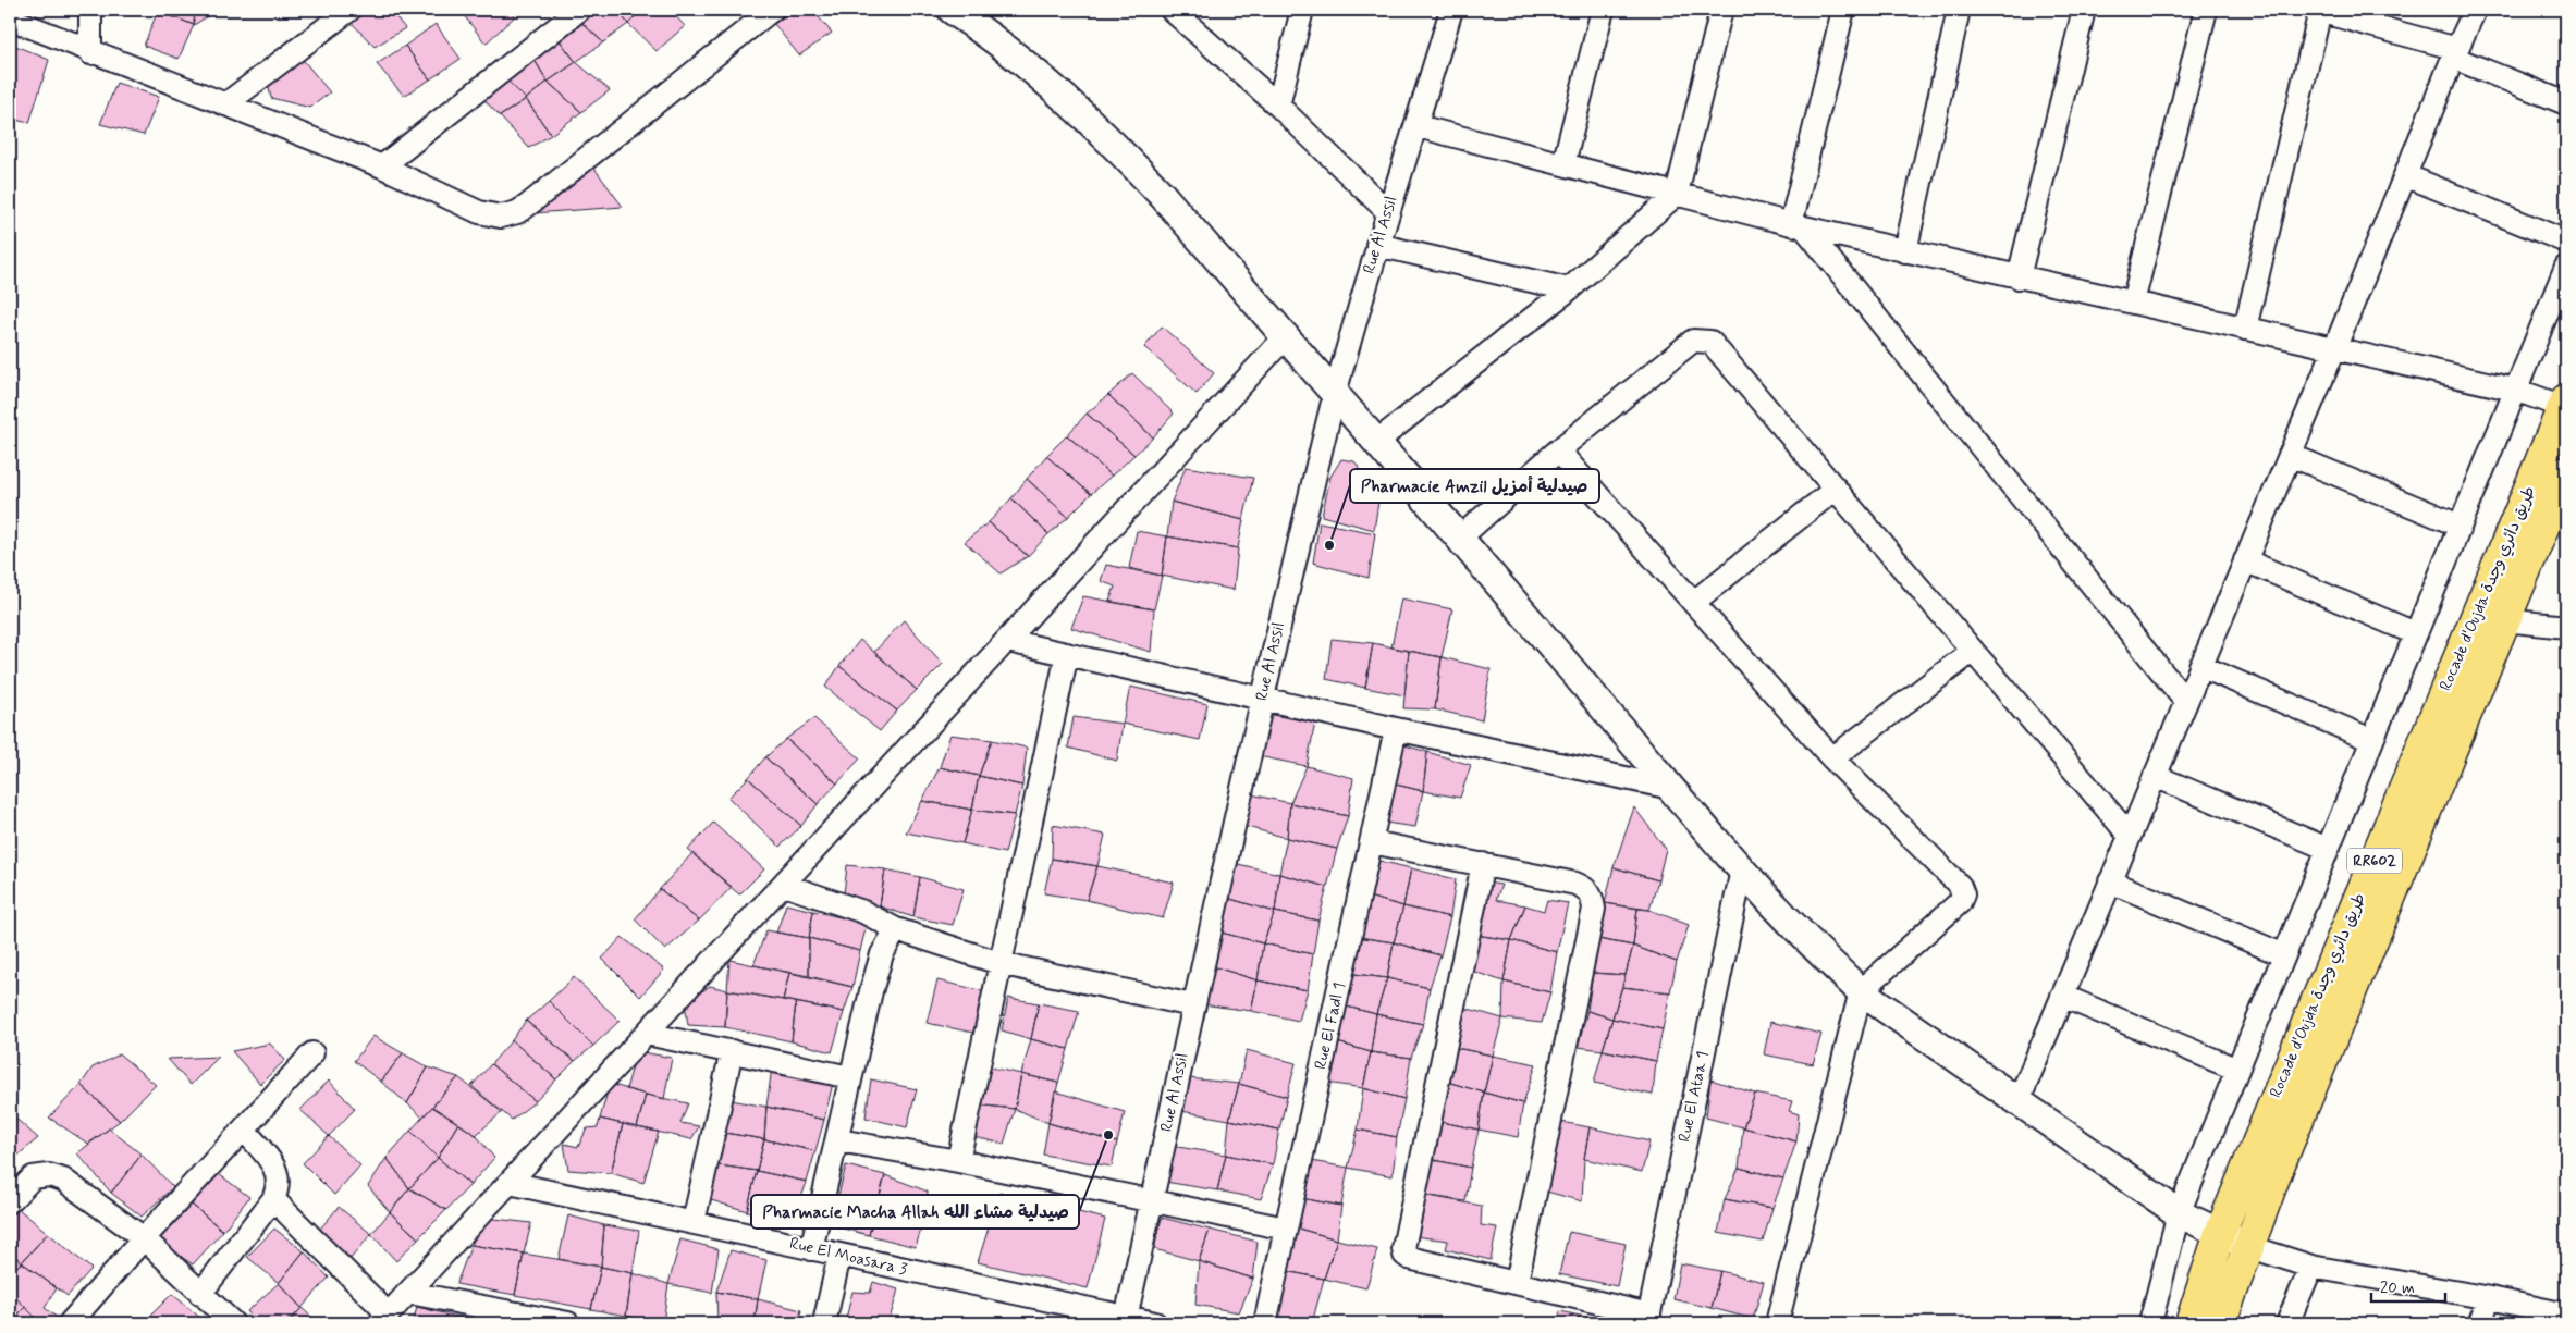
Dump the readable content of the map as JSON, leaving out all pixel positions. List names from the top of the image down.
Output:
{
  "streets": {
    "highway": ["Rocade d'Oujda طريق دائري وجدة", "RR602"],
    "street": [
      "Rue Al Assil",
      "Rue El Fadl 1",
      "Rue El Ataa 1",
      "Rue El Moasara 3"
    ]
  },
  "crossings": [
    ["Rue Al Assil", "Rue El Moasara 3"]
  ],
  "places": ["Pharmacie Amzil صيدلية أمزيل", "Pharmacie Macha Allah صيدلية مشاء الله"],
  "scale_bar": "20 m"
}
